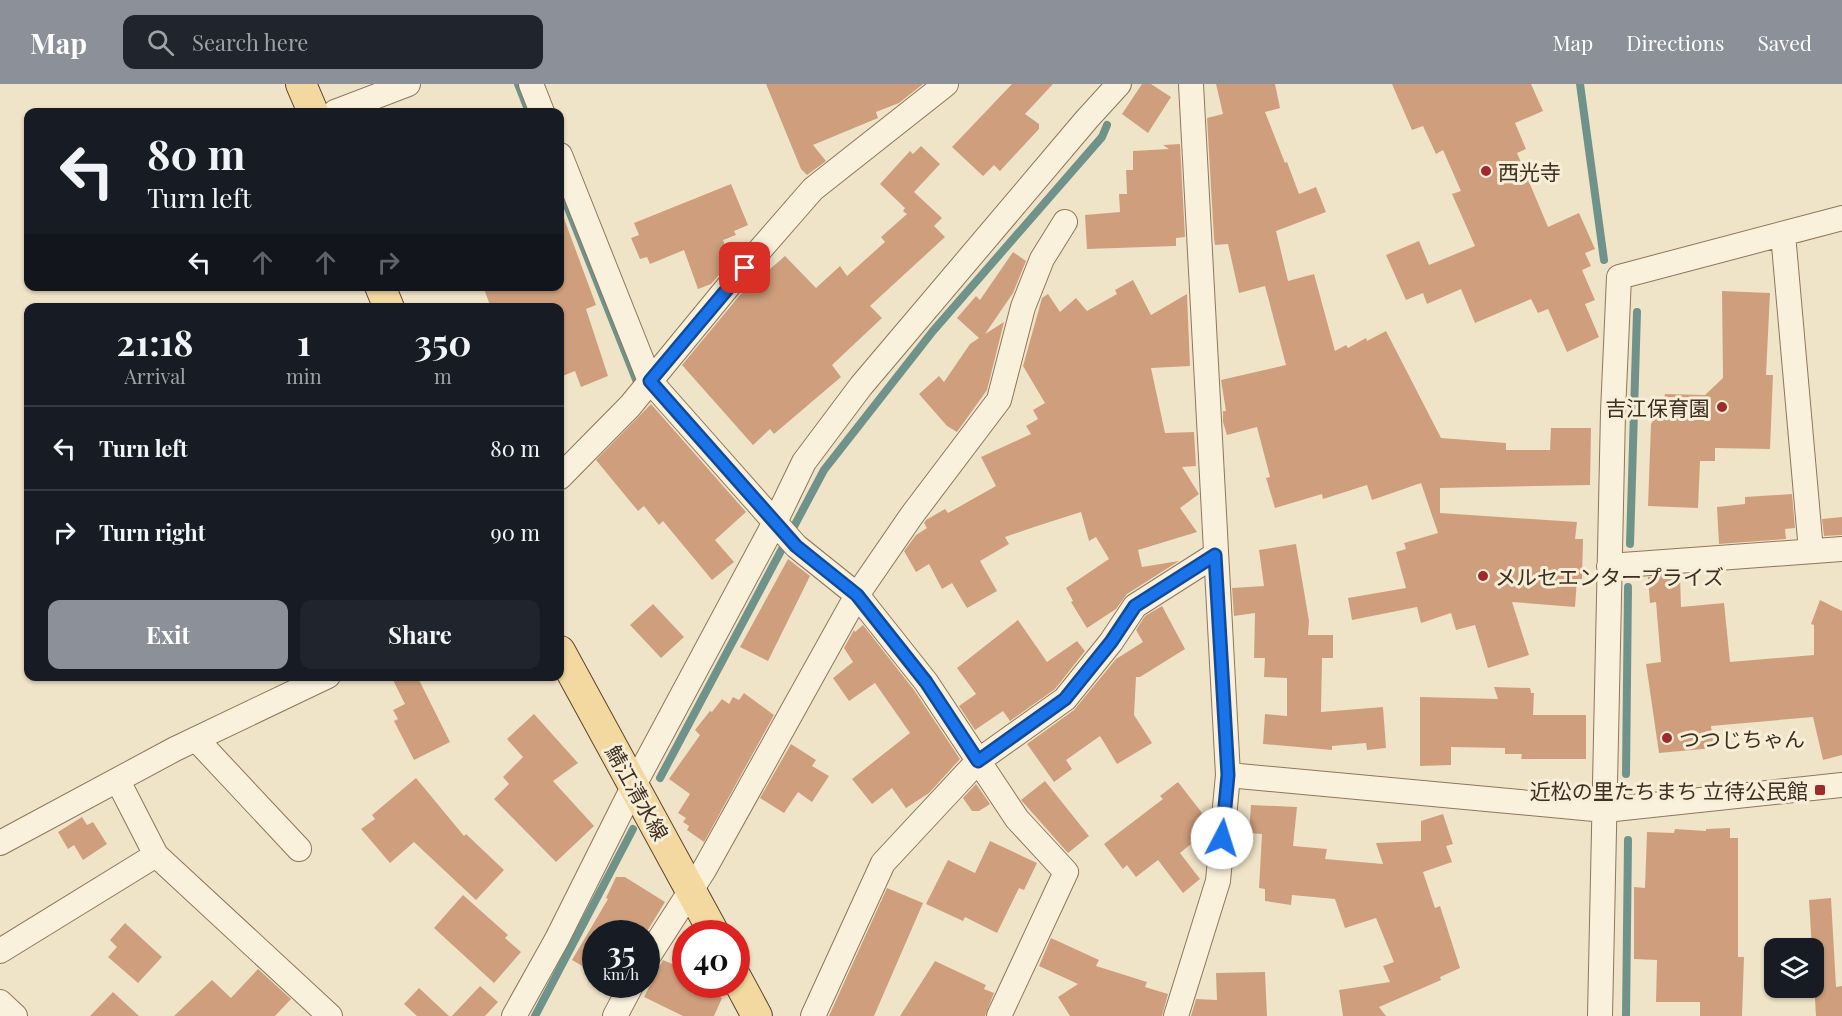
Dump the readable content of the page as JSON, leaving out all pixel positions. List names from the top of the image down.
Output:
{
  "streets": {
    "main road": ["鯖江清水線"]
  },
  "places": {
    "other": [
      "西光寺",
      "吉江保育園",
      "メルセエンタープライズ",
      "つつじちゃん"
    ],
    "transit": ["近松の里たちまち 立待公民館"]
  },
  "page": {
    "header": "Map",
    "search": "Search here",
    "nav": ["Map", "Directions", "Saved"],
    "turn": ["80 m", "Turn left"],
    "eta": [
      "21:18",
      "Arrival",
      "1",
      "min",
      "350",
      "m"
    ],
    "list": [
      {
        "name": "Turn left",
        "value": "80 m"
      },
      {
        "name": "Turn right",
        "value": "90 m"
      }
    ],
    "buttons": ["Exit", "Share"],
    "speed": "35 km/h",
    "limit": "40"
  }
}
